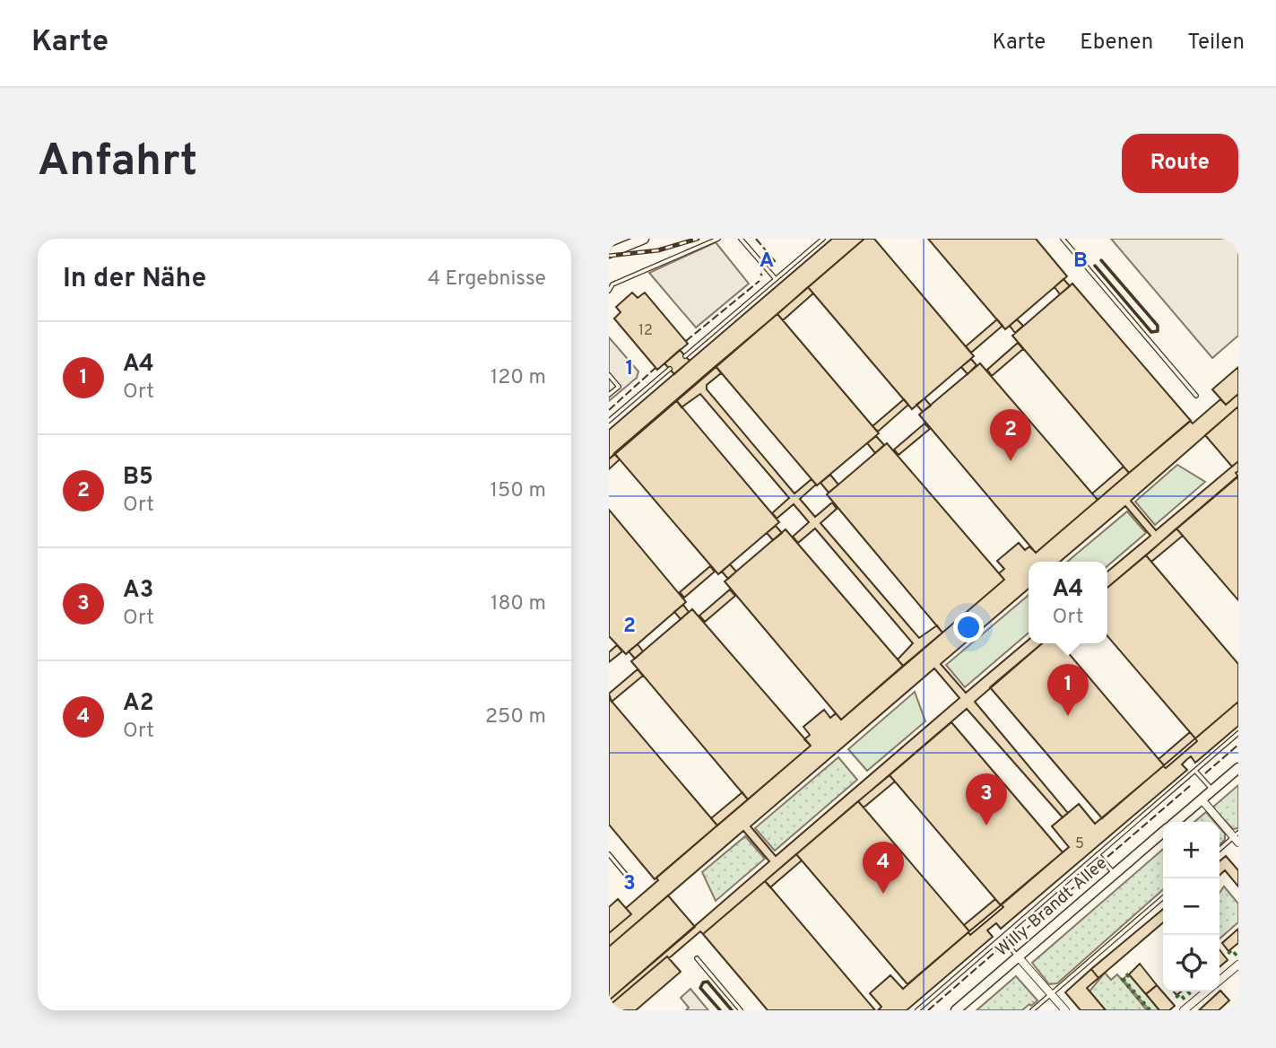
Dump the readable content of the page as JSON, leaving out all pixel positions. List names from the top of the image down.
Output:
{
  "streets": {
    "main road": ["Willy-Brandt-Allee"]
  },
  "house_numbers": ["12", "5"],
  "page": {
    "header": "Karte",
    "nav": ["Karte", "Ebenen", "Teilen"],
    "buttons": "Route",
    "title": "Anfahrt",
    "heading": ["In der Nähe", "4 Ergebnisse"],
    "list": [
      {
        "mark": "1",
        "name": "A4",
        "note": "Ort",
        "value": "120 m"
      },
      {
        "mark": "2",
        "name": "B5",
        "note": "Ort",
        "value": "150 m"
      },
      {
        "mark": "3",
        "name": "A3",
        "note": "Ort",
        "value": "180 m"
      },
      {
        "mark": "4",
        "name": "A2",
        "note": "Ort",
        "value": "250 m"
      }
    ],
    "pins": [
      "2",
      "1",
      "3",
      "4"
    ],
    "popup": ["A4", "Ort"],
    "map_buttons": ["+", "−"]
  },
  "grid": {
    "columns": ["A", "B"],
    "rows": ["1", "2", "3"]
  }
}
